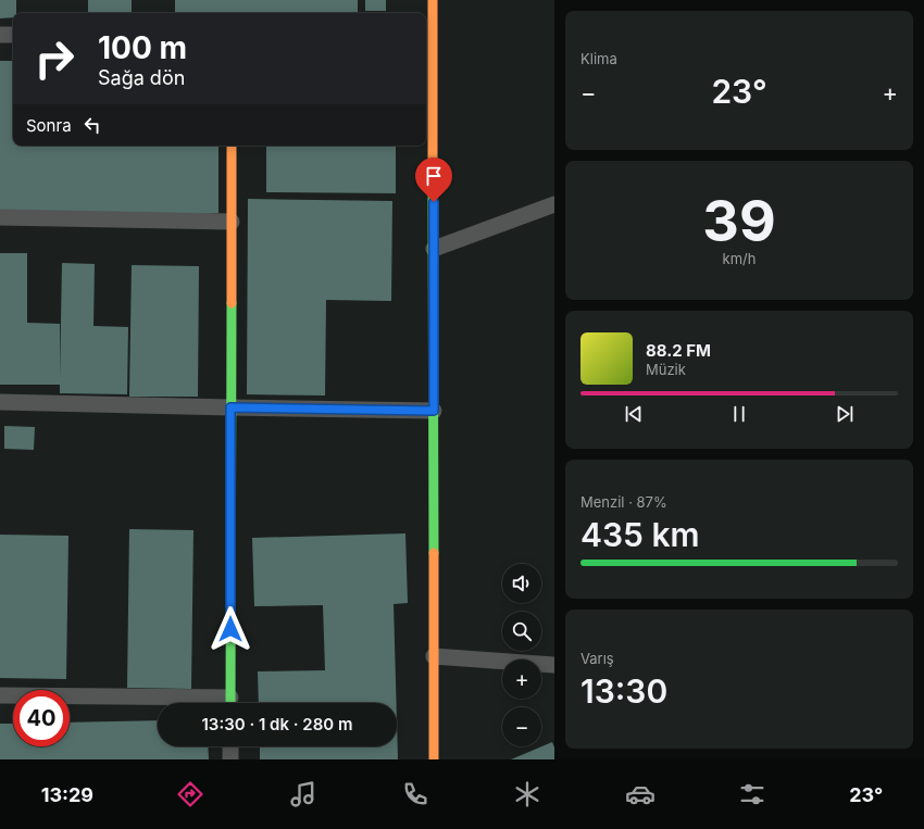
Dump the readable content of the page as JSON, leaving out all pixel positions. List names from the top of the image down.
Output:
{
  "page": {
    "tile": [
      "Klima",
      ["39", "km/h"],
      ["Menzil · 87%", "435 km"],
      ["Varış", "13:30"]
    ],
    "turn": ["100 m", "Sağa dön"],
    "heat": ["−", "23°", "+"],
    "then": "Sonra",
    "song": ["88.2 FM", "Müzik"],
    "map_buttons": ["+", "−"],
    "limit": "40",
    "trip": "13:30 · 1 dk · 280 m",
    "tabs": ["13:29", "23°"]
  }
}
